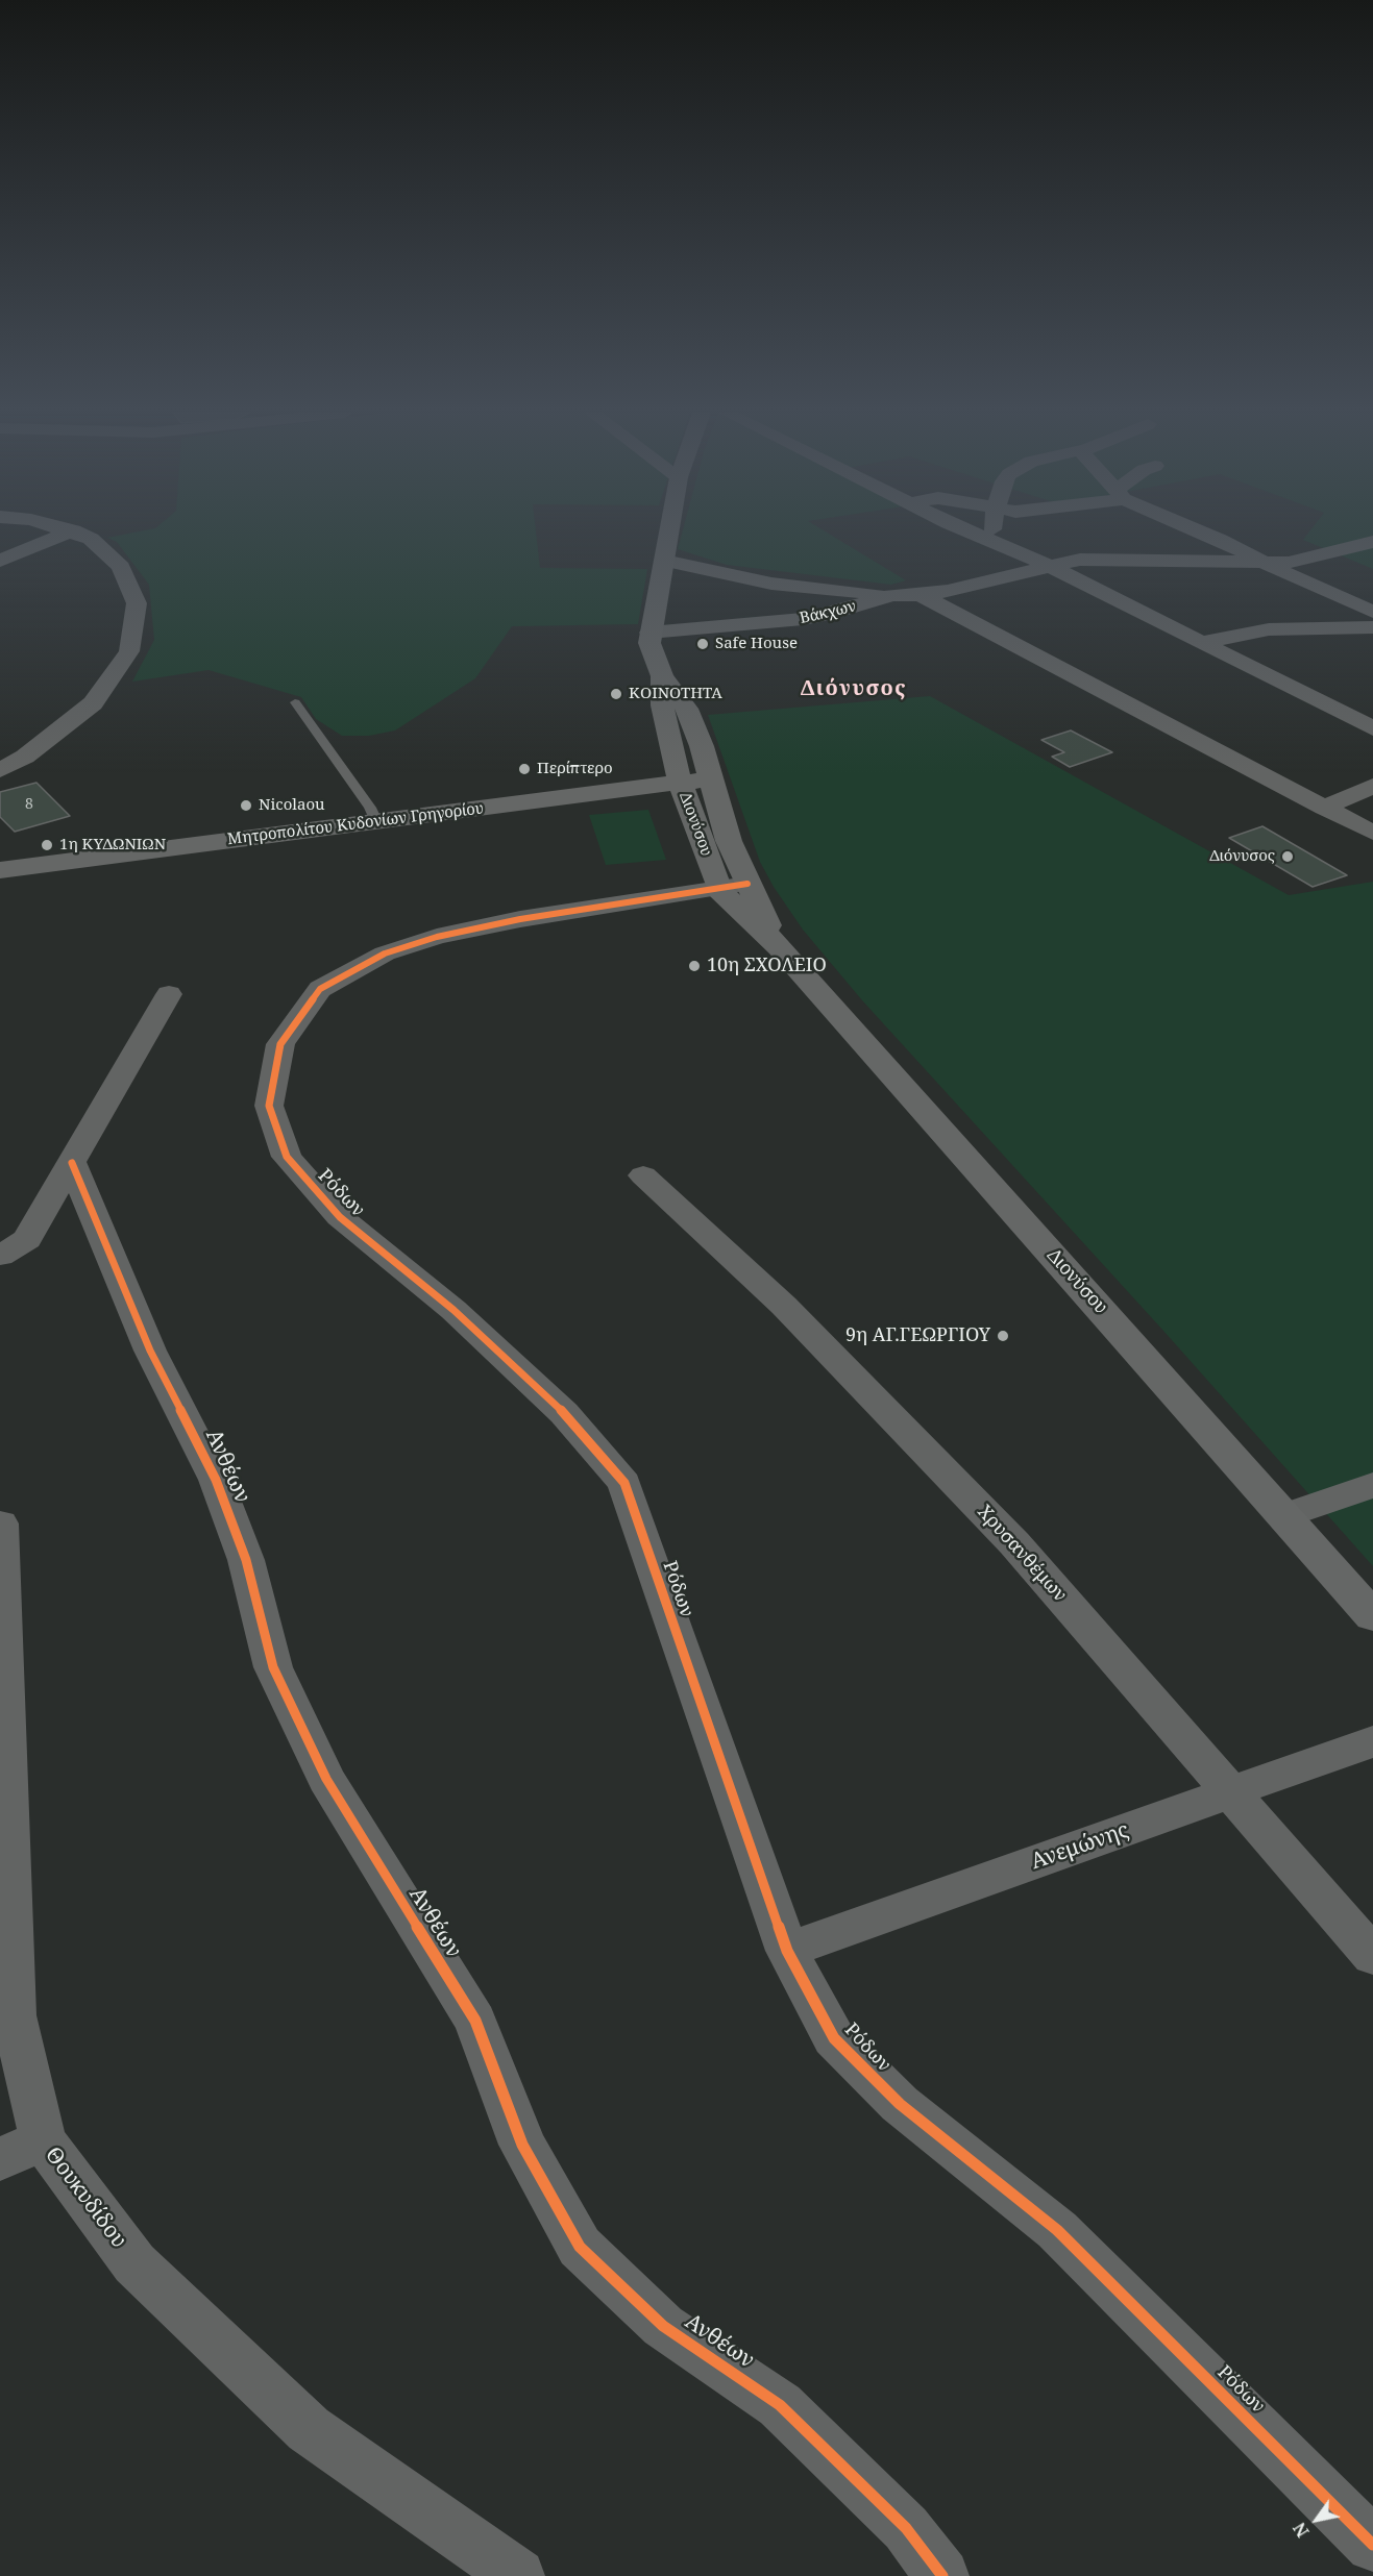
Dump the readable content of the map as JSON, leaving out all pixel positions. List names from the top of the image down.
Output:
{
  "streets": {
    "main road": ["Μητροπολίτου Κυδονίων Γρηγορίου", "Διονύσου"],
    "street": [
      "Βάκχων",
      "Ρόδων",
      "Ανθέων",
      "Χρυσανθέμων",
      "Ανεμώνης",
      "Θουκυδίδου"
    ]
  },
  "crossings": [
    ["Βάκχων", "Διονύσου"],
    ["Μητροπολίτου Κυδονίων Γρηγορίου", "Διονύσου"],
    ["Διονύσου", "Ρόδων"],
    ["Ρόδων", "Ανεμώνης"],
    ["Χρυσανθέμων", "Ανεμώνης"]
  ],
  "districts": ["Διόνυσος"],
  "places": [
    "Safe House",
    "ΚΟΙΝΟΤΗΤΑ",
    "Περίπτερο",
    "Nicolaou",
    "1η ΚΥΔΩΝΙΩΝ",
    "Διόνυσος",
    "10η ΣΧΟΛΕΙΟ",
    "9η ΑΓ.ΓΕΩΡΓΙΟΥ"
  ],
  "house_numbers": ["8"],
  "north": "bottom left"
}
